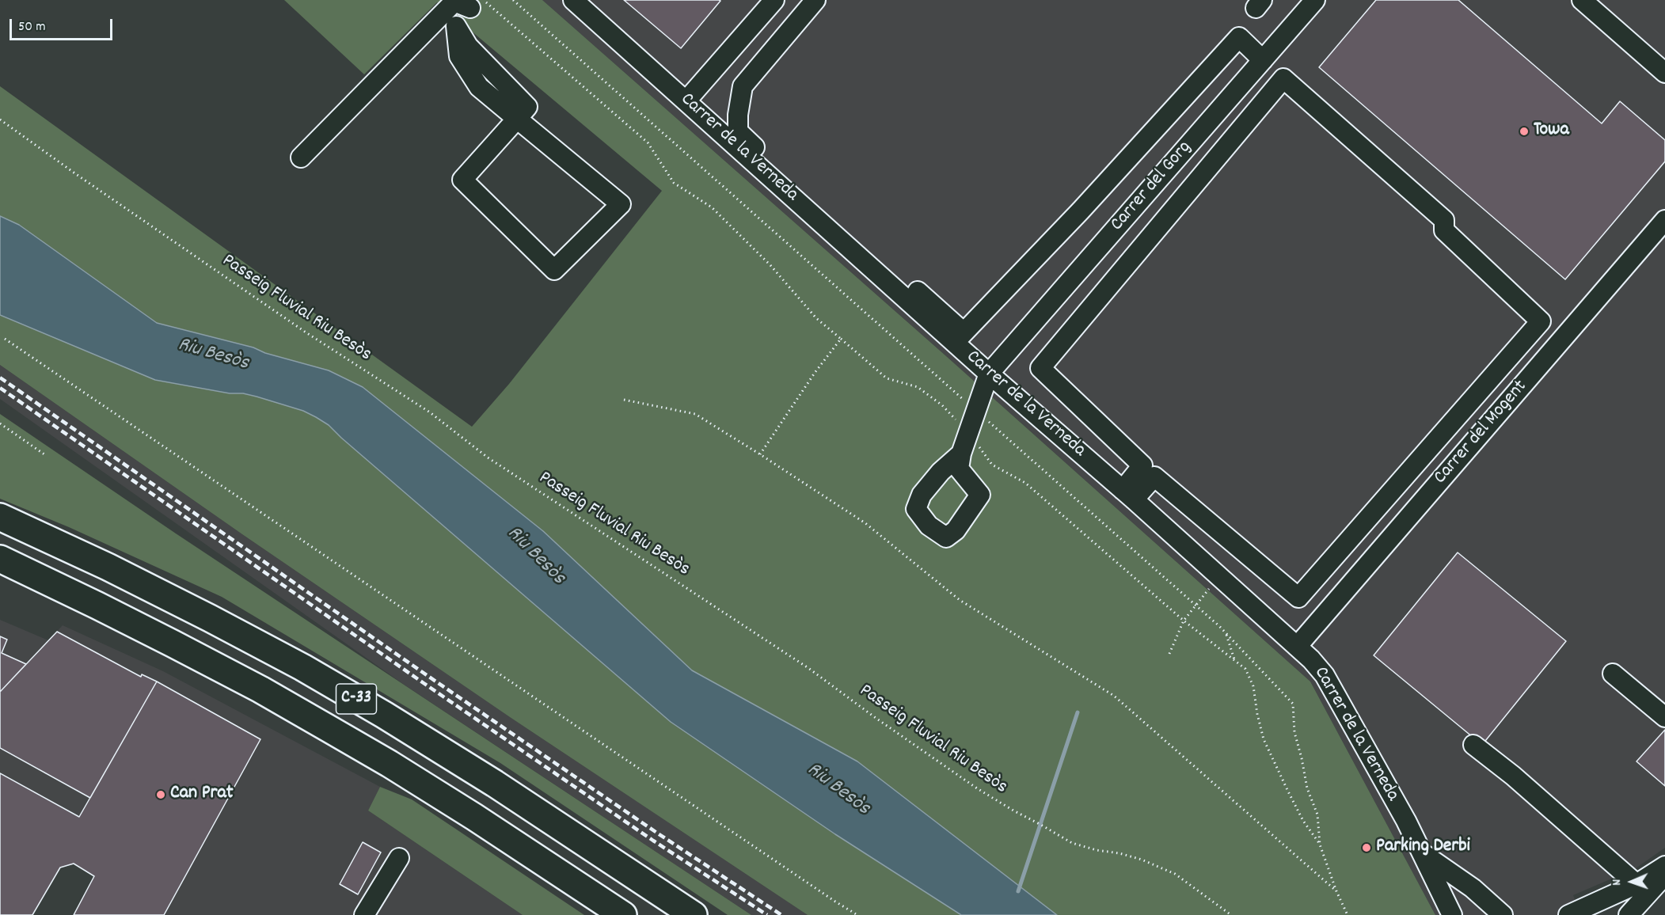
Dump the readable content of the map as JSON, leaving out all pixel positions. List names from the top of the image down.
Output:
{
  "streets": {
    "highway": ["C-33"],
    "street": ["Carrer de la Verneda", "Carrer del Gorg", "Carrer del Mogent"],
    "path": ["Passeig Fluvial Riu Besòs"]
  },
  "crossings": [
    ["Carrer de la Verneda", "Carrer del Gorg"],
    ["Carrer de la Verneda", "Carrer del Mogent"]
  ],
  "water": ["Riu Besòs"],
  "places": ["Towa", "Can Prat", "Parking Derbi"],
  "scale_bar": "50 m",
  "north": "left"
}
